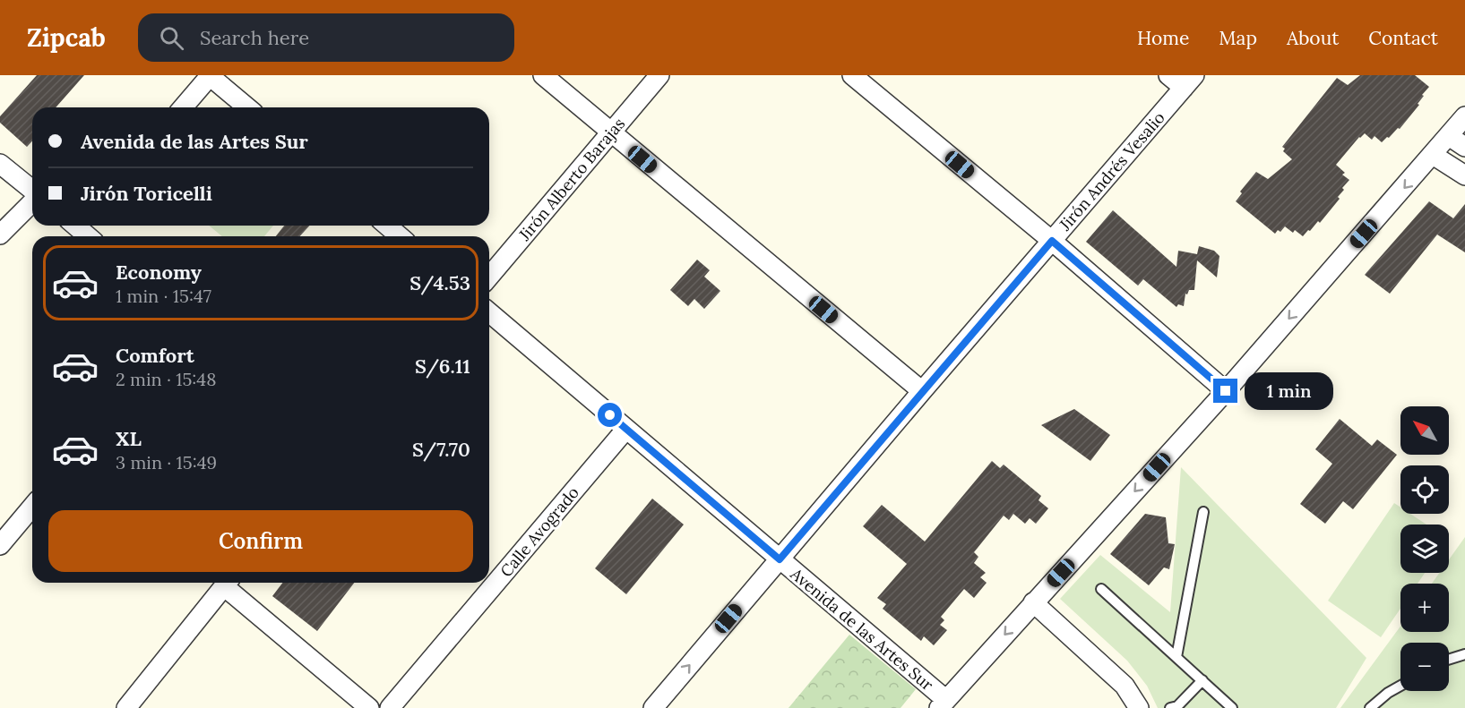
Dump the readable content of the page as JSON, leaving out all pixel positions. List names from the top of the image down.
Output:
{
  "streets": {
    "street": [
      "Jirón Andrés Vesalio",
      "Jirón Alberto Barajas",
      "Calle Avogrado",
      "Avenida de las Artes Sur"
    ]
  },
  "crossings": [
    ["Jirón Andrés Vesalio", "Avenida de las Artes Sur"],
    ["Calle Avogrado", "Avenida de las Artes Sur"]
  ],
  "north": "top left",
  "page": {
    "header": "Zipcab",
    "search": "Search here",
    "nav": [
      "Home",
      "Map",
      "About",
      "Contact"
    ],
    "banner": ["Avenida de las Artes Sur", "Jirón Toricelli"],
    "list": [
      {
        "name": "Economy",
        "note": "1 min · 15:47",
        "value": "S/4.53"
      },
      {
        "name": "Comfort",
        "note": "2 min · 15:48",
        "value": "S/6.11"
      },
      {
        "name": "XL",
        "note": "3 min · 15:49",
        "value": "S/7.70"
      }
    ],
    "bubble": "1 min",
    "map_buttons": ["+", "−"],
    "buttons": "Confirm"
  }
}
